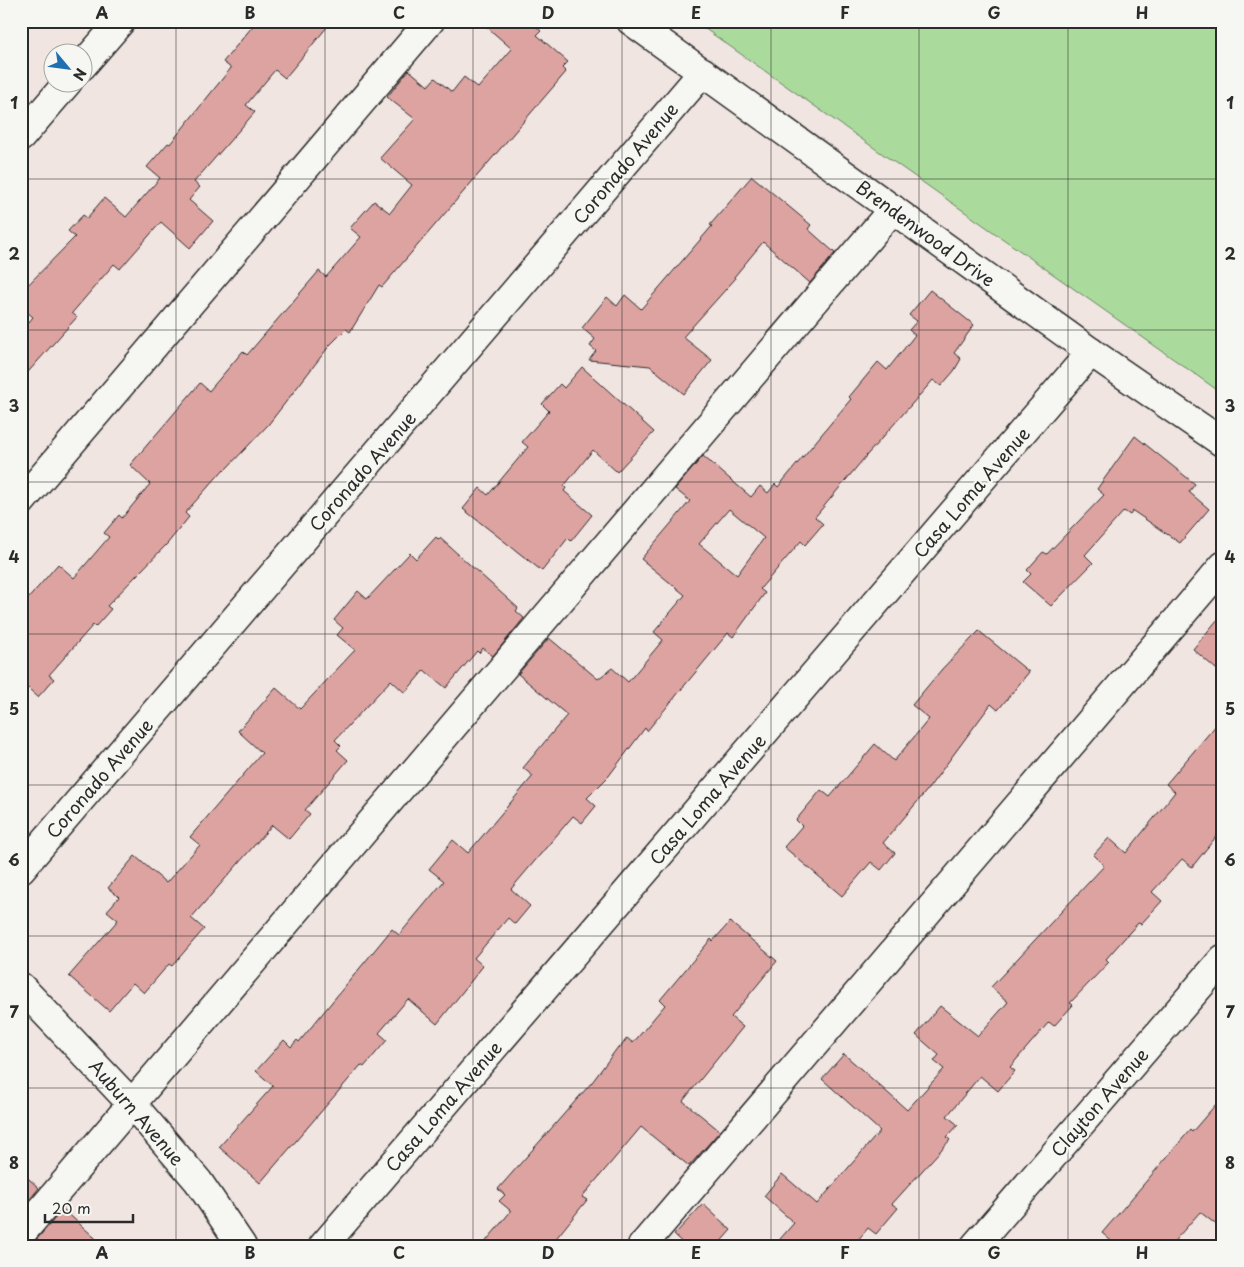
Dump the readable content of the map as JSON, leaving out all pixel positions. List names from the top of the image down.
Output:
{
  "streets": {
    "street": [
      "Coronado Avenue",
      "Brendenwood Drive",
      "Casa Loma Avenue",
      "Clayton Avenue",
      "Auburn Avenue"
    ]
  },
  "crossings": [
    ["Coronado Avenue", "Brendenwood Drive"],
    ["Brendenwood Drive", "Casa Loma Avenue"]
  ],
  "scale_bar": "20 m",
  "north": "bottom right",
  "grid": {
    "columns": [
      "A",
      "B",
      "C",
      "D",
      "E",
      "F",
      "G",
      "H"
    ],
    "rows": [
      "1",
      "2",
      "3",
      "4",
      "5",
      "6",
      "7",
      "8"
    ]
  }
}
